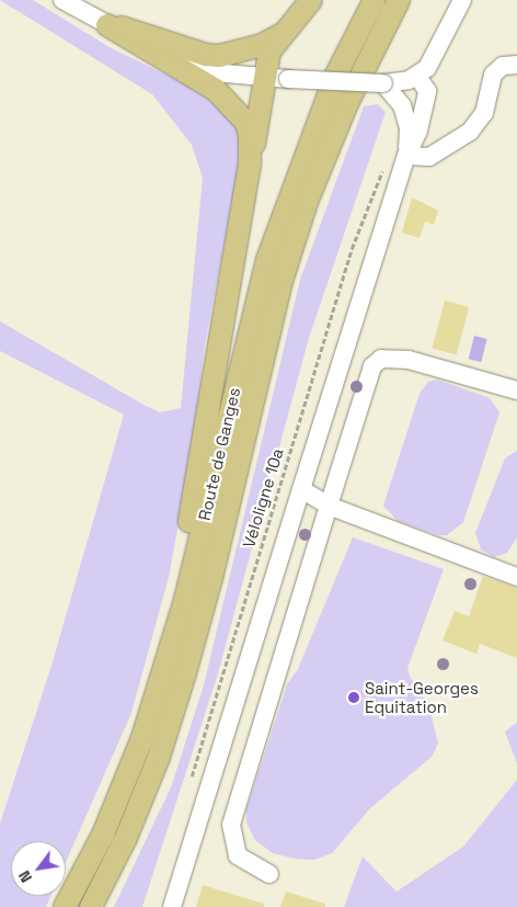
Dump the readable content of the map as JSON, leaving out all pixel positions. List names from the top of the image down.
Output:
{
  "streets": {
    "main road": ["Route de Ganges"],
    "path": ["Véloligne 10a"]
  },
  "places": ["Saint-Georges Equitation"],
  "north": "bottom left"
}
